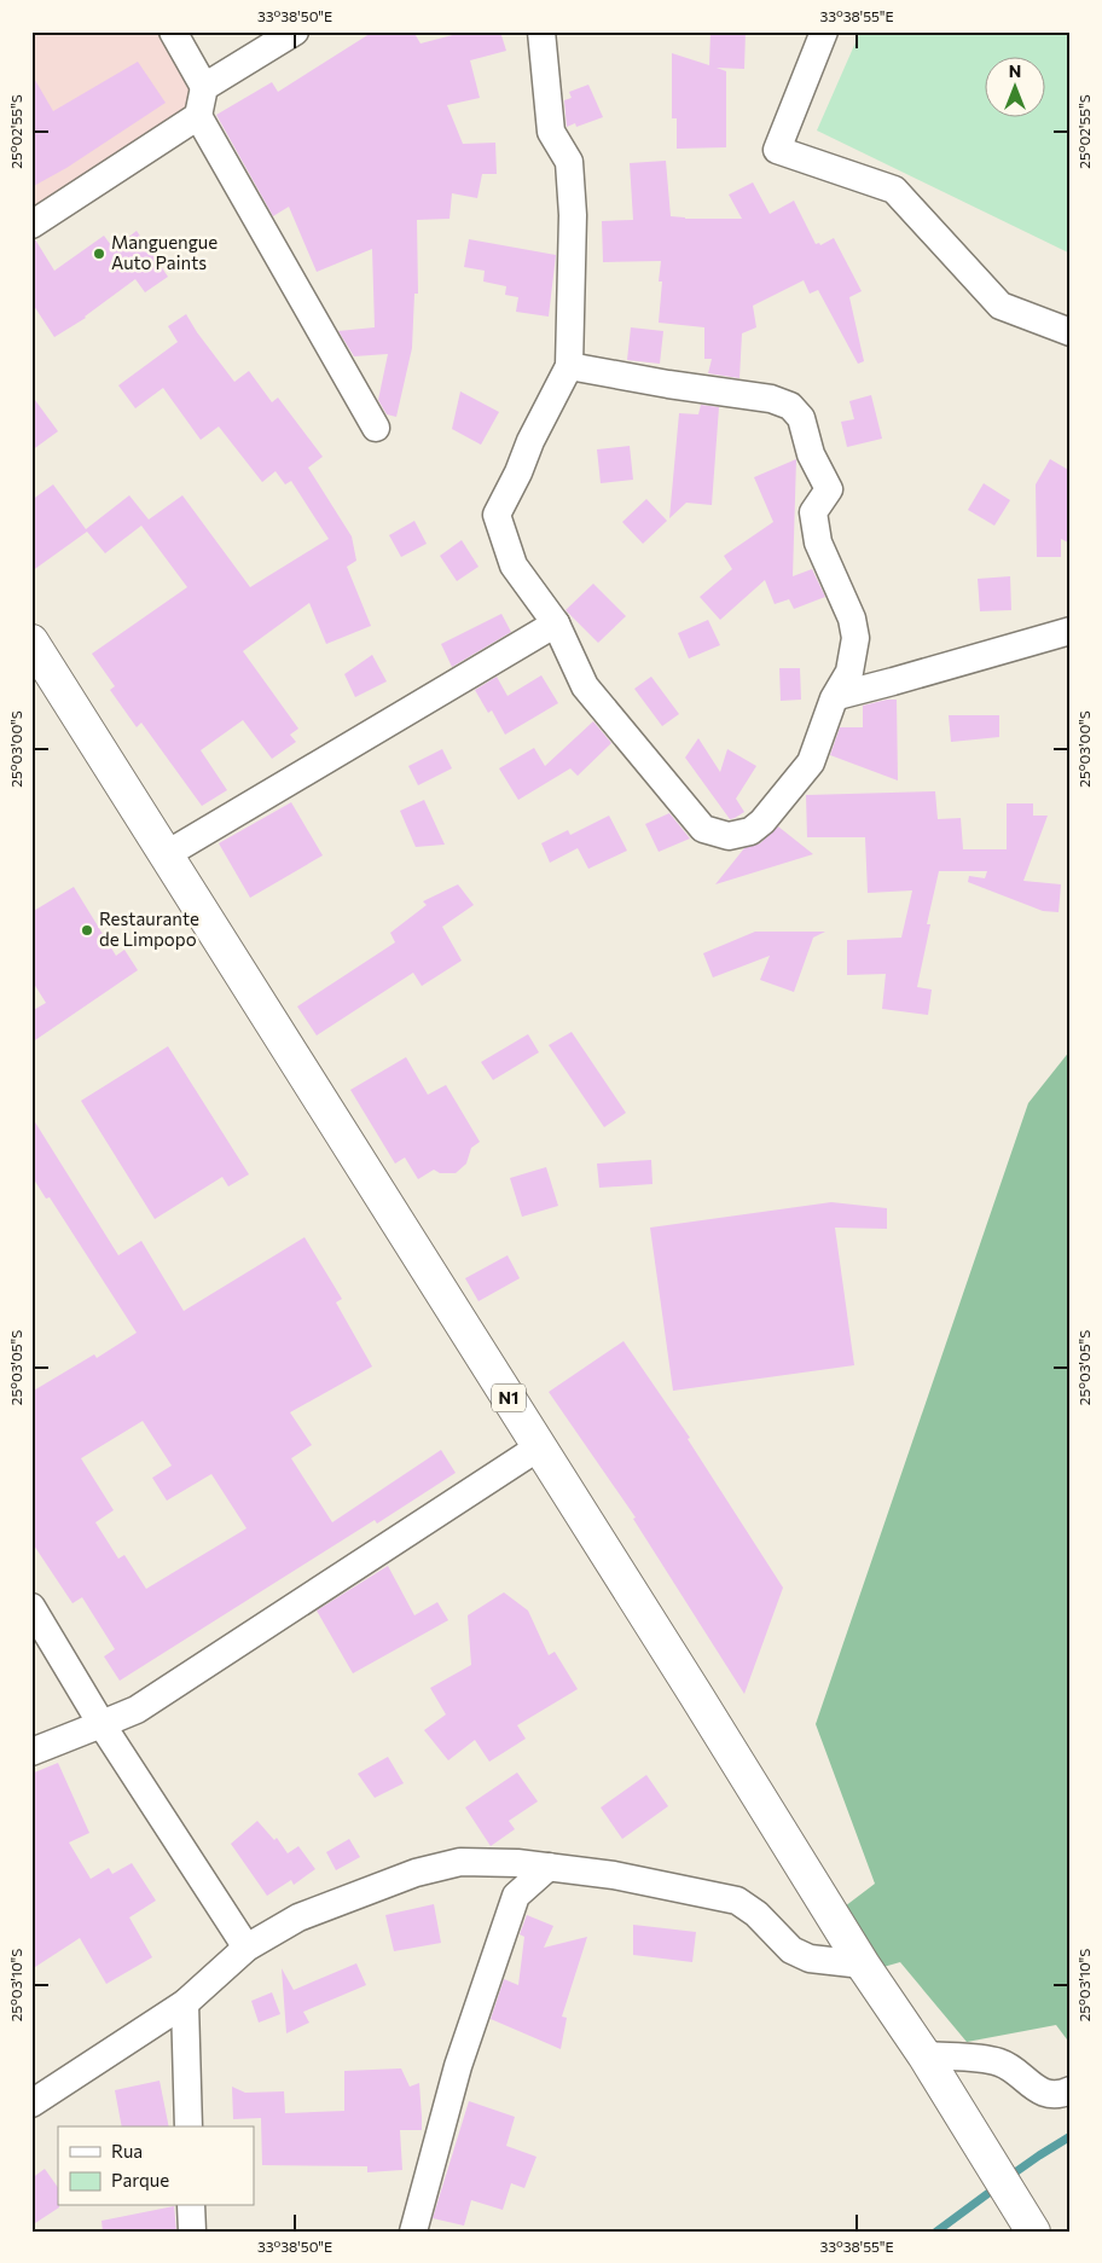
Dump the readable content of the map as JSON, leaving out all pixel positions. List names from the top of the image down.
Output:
{
  "streets": {
    "highway": ["N1"]
  },
  "places": ["Manguengue Auto Paints", "Restaurante de Limpopo"],
  "legend": ["Rua", "Parque"],
  "north": "top",
  "coordinates": [
    "33°38'50\"E",
    "33°38'55\"E",
    "25°02'55\"S",
    "25°03'00\"S",
    "25°03'05\"S",
    "25°03'10\"S"
  ]
}
